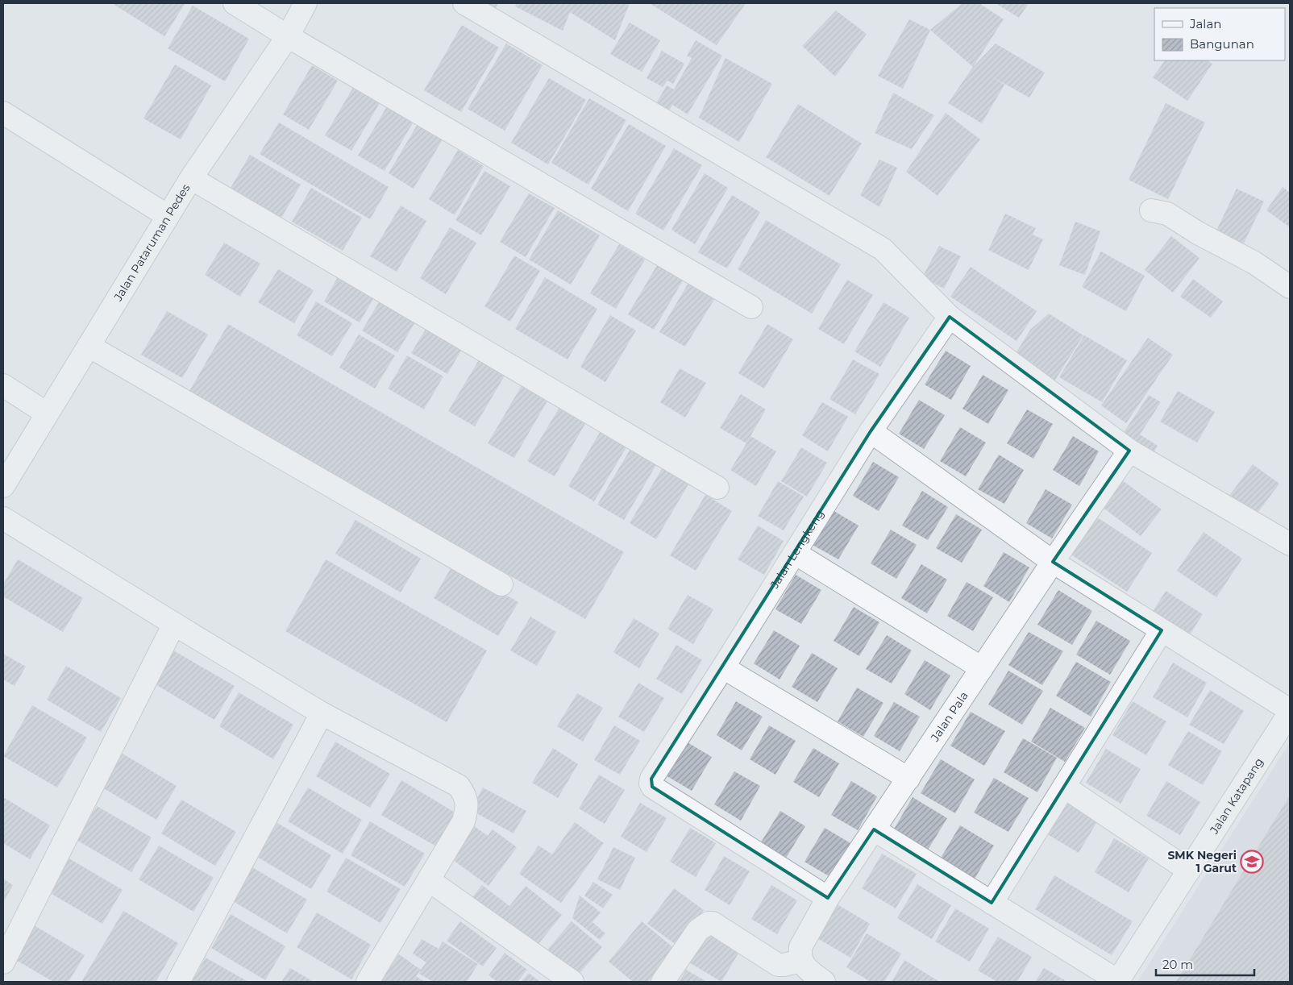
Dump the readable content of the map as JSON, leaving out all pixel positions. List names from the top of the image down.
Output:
{
  "streets": {
    "street": [
      "Jalan Pataruman Pedes",
      "Jalan Lengkeng",
      "Jalan Pala",
      "Jalan Katapang"
    ]
  },
  "crossings": [
    ["Jalan Lengkeng", "Jalan Pala"]
  ],
  "places": {
    "school or university": ["SMK Negeri 1 Garut"]
  },
  "legend": ["Jalan", "Bangunan"],
  "scale_bar": "20 m"
}
